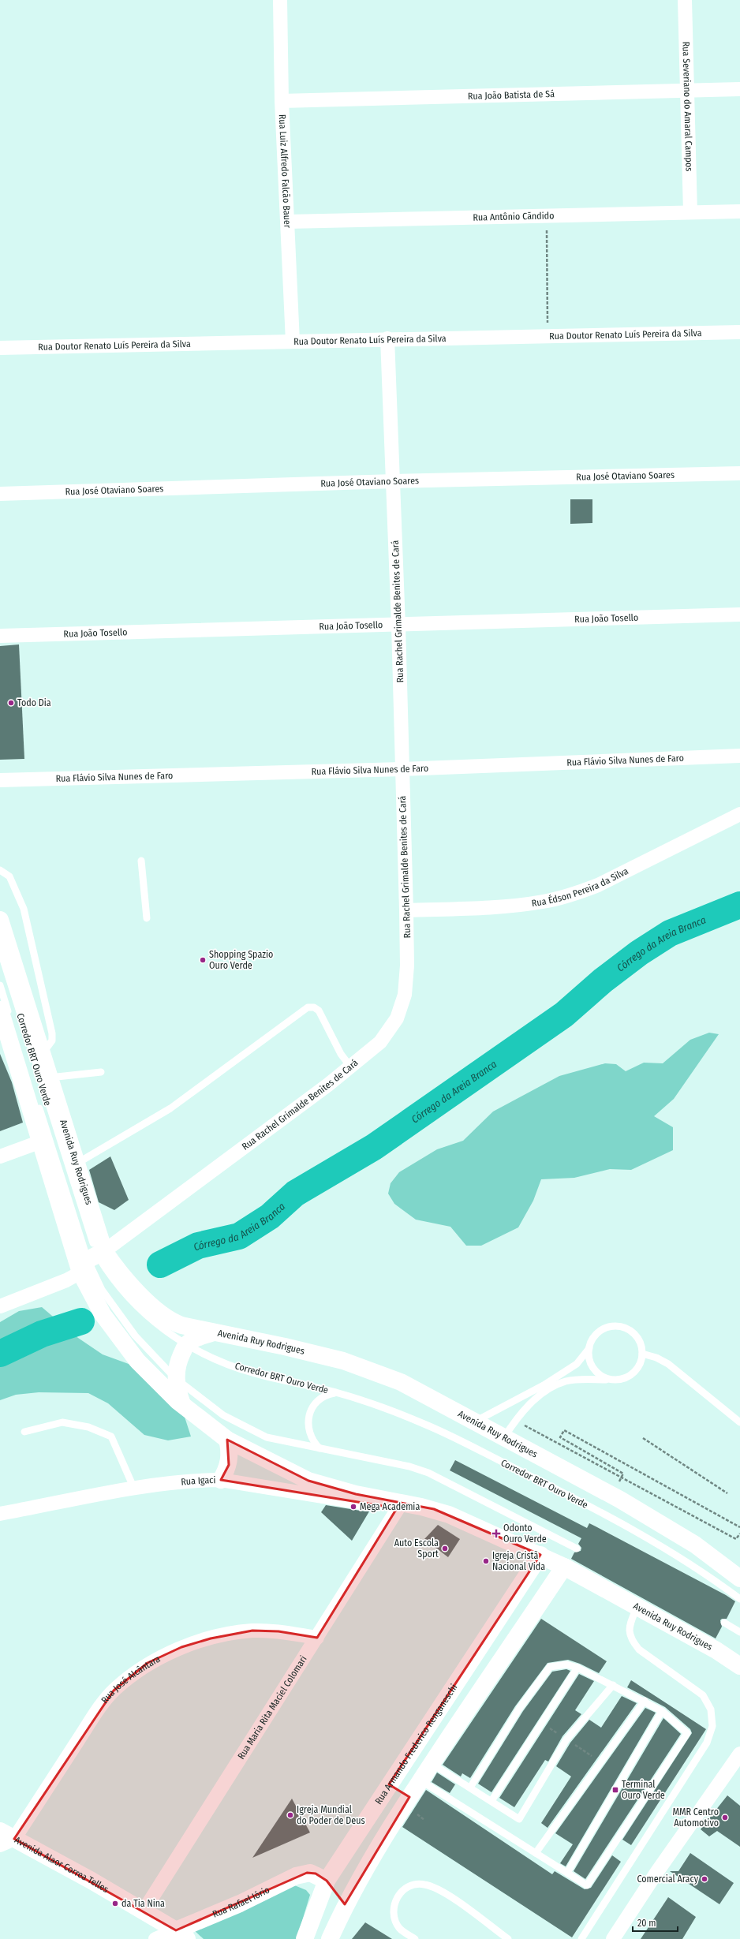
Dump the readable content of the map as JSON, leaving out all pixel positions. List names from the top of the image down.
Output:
{
  "streets": {
    "main road": [
      "Avenida Ruy Rodrigues",
      "Rua Armando Frederico Renganeschi",
      "Avenida Alaor Correa Telles",
      "Rua Rafael Iório"
    ],
    "street": [
      "Rua João Batista de Sá",
      "Rua Severiano do Amaral Campos",
      "Rua Luiz Alfredo Falcão Bauer",
      "Rua Antônio Cãndido",
      "Rua Doutor Renato Luís Pereira da Silva",
      "Rua José Otaviano Soares",
      "Rua Rachel Grimalde Benites de Cará",
      "Rua João Tosello",
      "Rua Flávio Silva Nunes de Faro",
      "Rua Édson Pereira da Silva",
      "Rua Igaci",
      "Rua José Alcântara",
      "Rua Maria Rita Maciel Colomari"
    ],
    "lane": ["Corredor BRT Ouro Verde"]
  },
  "crossings": [
    ["Rua João Batista de Sá", "Rua Severiano do Amaral Campos"],
    ["Rua João Batista de Sá", "Rua Luiz Alfredo Falcão Bauer"],
    ["Rua Severiano do Amaral Campos", "Rua Antônio Cãndido"],
    ["Rua Luiz Alfredo Falcão Bauer", "Rua Antônio Cãndido"],
    ["Rua Luiz Alfredo Falcão Bauer", "Rua Doutor Renato Luís Pereira da Silva"],
    ["Rua Doutor Renato Luís Pereira da Silva", "Rua Rachel Grimalde Benites de Cará"],
    ["Rua José Otaviano Soares", "Rua Rachel Grimalde Benites de Cará"],
    ["Rua Rachel Grimalde Benites de Cará", "Rua João Tosello"],
    ["Rua Rachel Grimalde Benites de Cará", "Rua Flávio Silva Nunes de Faro"],
    ["Rua Rachel Grimalde Benites de Cará", "Rua Édson Pereira da Silva"],
    ["Rua Rachel Grimalde Benites de Cará", "Corredor BRT Ouro Verde"],
    ["Rua Rachel Grimalde Benites de Cará", "Avenida Ruy Rodrigues"],
    ["Corredor BRT Ouro Verde", "Avenida Ruy Rodrigues"],
    ["Avenida Ruy Rodrigues", "Rua Igaci"],
    ["Avenida Ruy Rodrigues", "Rua Maria Rita Maciel Colomari"],
    ["Avenida Ruy Rodrigues", "Rua Armando Frederico Renganeschi"],
    ["Rua Igaci", "Rua Maria Rita Maciel Colomari"],
    ["Rua José Alcântara", "Rua Maria Rita Maciel Colomari"],
    ["Rua José Alcântara", "Avenida Alaor Correa Telles"],
    ["Rua Maria Rita Maciel Colomari", "Avenida Alaor Correa Telles"],
    ["Rua Armando Frederico Renganeschi", "Rua Rafael Iório"],
    ["Avenida Alaor Correa Telles", "Rua Rafael Iório"]
  ],
  "water": ["Córrego da Areia Branca"],
  "places": {
    "other": [
      "Todo Dia",
      "Shopping Spazio Ouro Verde",
      "Mega Academia",
      "Auto Escola Sport",
      "Igreja Cristã Nacional Vida",
      "Igreja Mundial do Poder de Deus",
      "MMR Centro Automotivo",
      "Comercial Aracy",
      "da Tia Nina"
    ],
    "health": ["Odonto Ouro Verde"],
    "transit": ["Terminal Ouro Verde"]
  },
  "scale_bar": "20 m"
}
